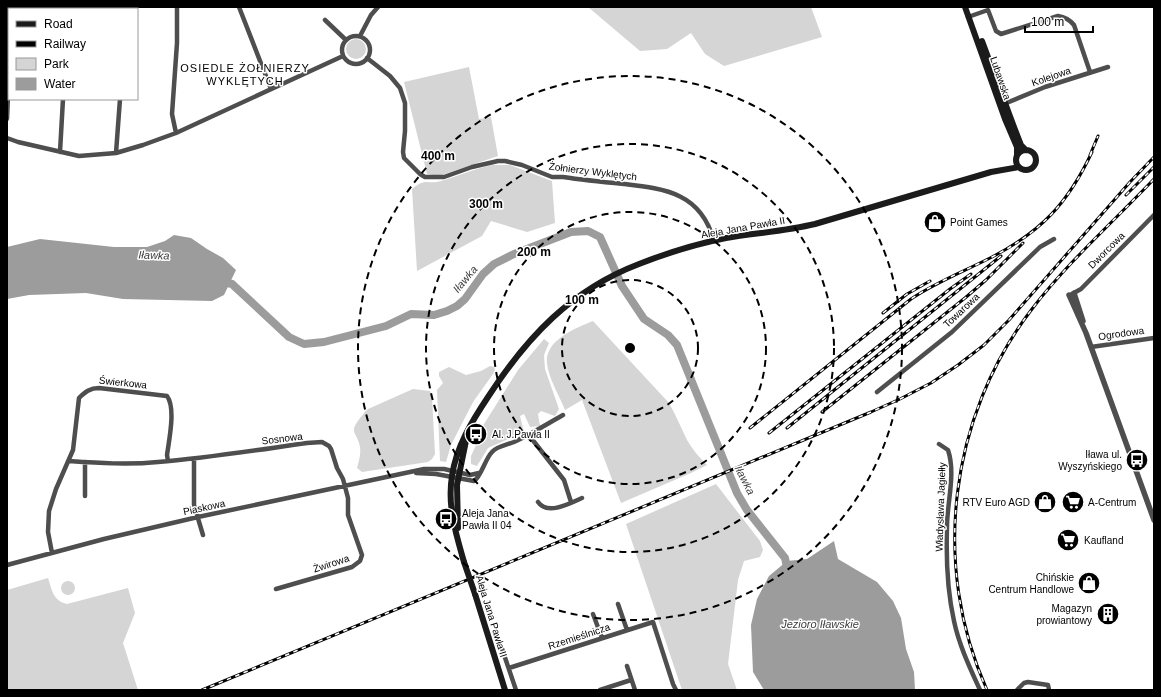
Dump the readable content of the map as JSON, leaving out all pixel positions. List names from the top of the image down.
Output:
{
  "streets": {
    "main road": ["Lubawska", "Aleja Jana Pawła II"],
    "street": [
      "Kolejowa",
      "Żołnierzy Wyklętych",
      "Dworcowa",
      "Towarowa",
      "Ogrodowa",
      "Świerkowa",
      "Sosnowa",
      "Piaskowa",
      "Władysława Jagiełły",
      "Żwirowa",
      "Rzemieślnicza"
    ]
  },
  "crossings": [
    ["Kolejowa", "Lubawska"],
    ["Lubawska", "Aleja Jana Pawła II"],
    ["Żołnierzy Wyklętych", "Aleja Jana Pawła II"],
    ["Aleja Jana Pawła II", "Piaskowa"],
    ["Świerkowa", "Sosnowa"],
    ["Świerkowa", "Piaskowa"],
    ["Sosnowa", "Piaskowa"],
    ["Sosnowa", "Żwirowa"],
    ["Piaskowa", "Żwirowa"]
  ],
  "districts": ["OSIEDLE ŻOŁNIERZY WYKLĘTYCH"],
  "water": ["Iławka", "Jezioro Iławskie"],
  "places": {
    "shop": ["Point Games", "RTV Euro AGD", "Chińskie Centrum Handlowe"],
    "bus stop": ["Al. J.Pawła II", "Iława ul. Wyszyńskiego", "Aleja Jana Pawła II 04"],
    "supermarket": ["A-Centrum", "Kaufland"],
    "building": ["Magazyn prowiantowy"]
  },
  "legend": [
    "Road",
    "Railway",
    "Park",
    "Water"
  ],
  "scale_bar": "100 m",
  "rings": [
    "400 m",
    "300 m",
    "200 m",
    "100 m"
  ]
}
